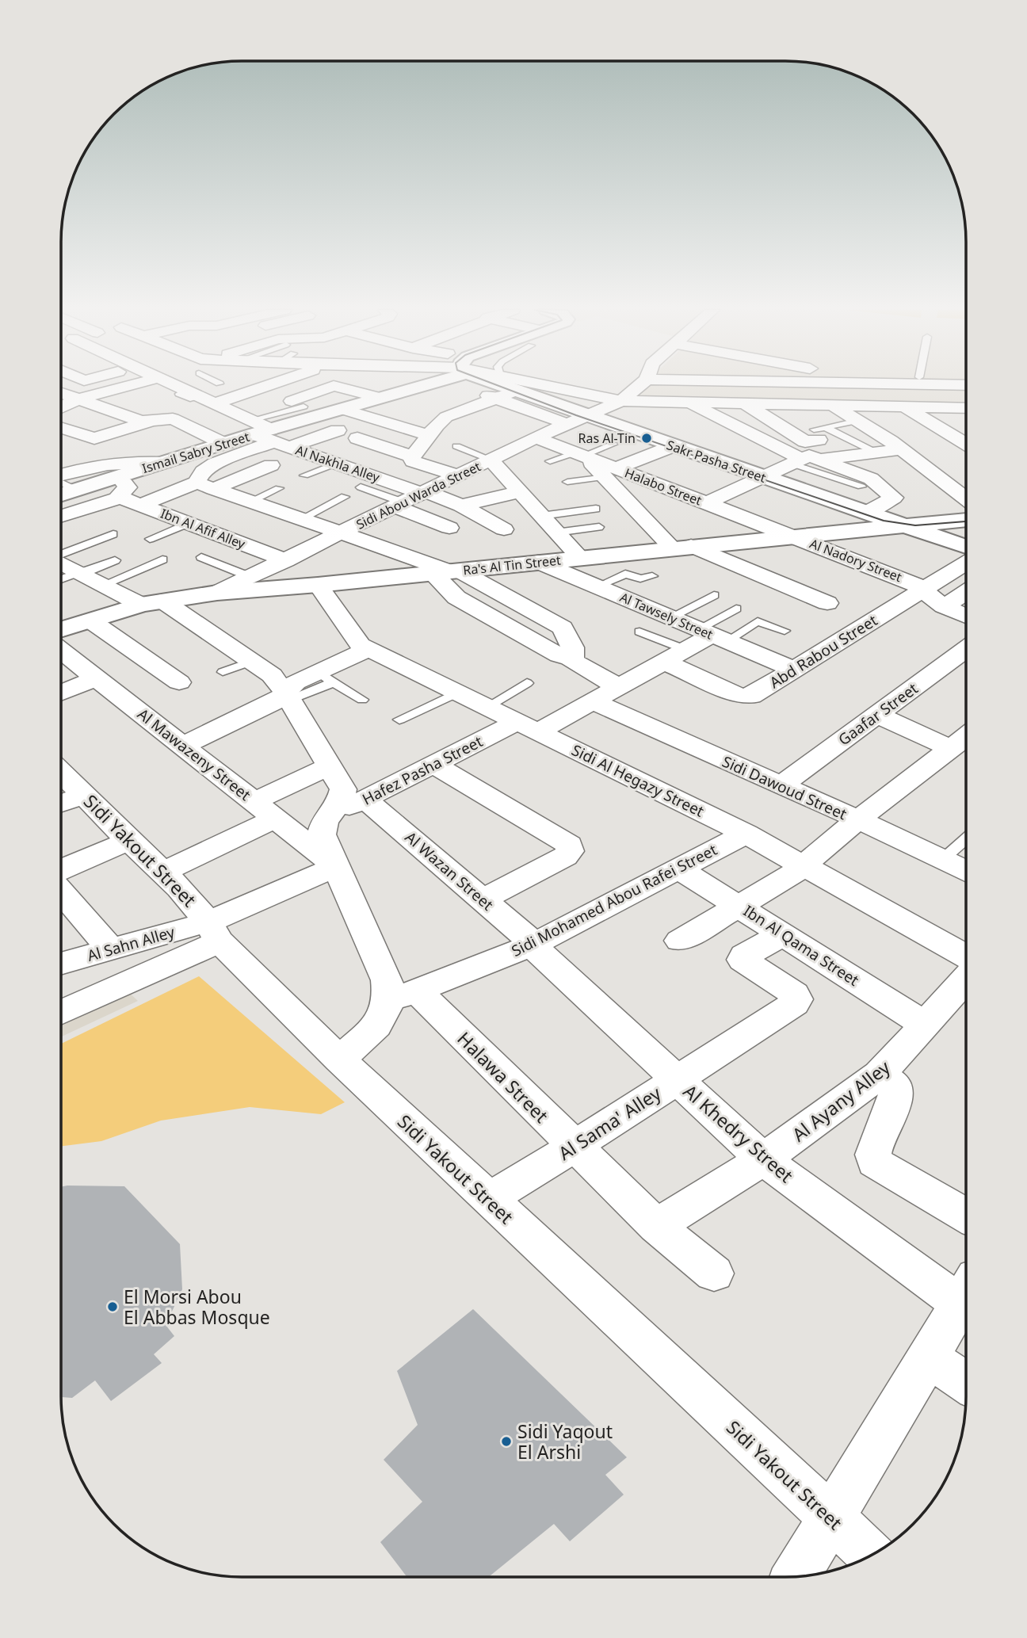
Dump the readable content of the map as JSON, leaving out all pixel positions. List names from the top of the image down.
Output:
{
  "streets": {
    "main road": ["Ismail Sabry Street", "Sakr Pasha Street", "Ra's Al Tin Street"],
    "street": [
      "Al Nakhla Alley",
      "Halabo Street",
      "Sidi Abou Warda Street",
      "Ibn Al Afif Alley",
      "Al Nadory Street",
      "Al Tawsely Street",
      "Abd Rabou Street",
      "Gaafar Street",
      "Al Mawazeny Street",
      "Hafez Pasha Street",
      "Sidi Al Hegazy Street",
      "Sidi Dawoud Street",
      "Sidi Yakout Street",
      "Al Wazan Street",
      "Sidi Mohamed Abou Rafei Street",
      "Al Sahn Alley",
      "Ibn Al Qama Street",
      "Halawa Street",
      "Al Ayany Alley",
      "Al Sama' Alley",
      "Al Khedry Street"
    ]
  },
  "crossings": [
    ["Ismail Sabry Street", "Al Nakhla Alley"],
    ["Ismail Sabry Street", "Ibn Al Afif Alley"],
    ["Sakr Pasha Street", "Sidi Abou Warda Street"],
    ["Sakr Pasha Street", "Ra's Al Tin Street"],
    ["Al Nakhla Alley", "Sidi Abou Warda Street"],
    ["Halabo Street", "Al Nadory Street"],
    ["Halabo Street", "Ra's Al Tin Street"],
    ["Sidi Abou Warda Street", "Ibn Al Afif Alley"],
    ["Sidi Abou Warda Street", "Ra's Al Tin Street"],
    ["Al Nadory Street", "Ra's Al Tin Street"],
    ["Al Nadory Street", "Abd Rabou Street"],
    ["Ra's Al Tin Street", "Al Tawsely Street"],
    ["Ra's Al Tin Street", "Sidi Al Hegazy Street"],
    ["Al Tawsely Street", "Abd Rabou Street"],
    ["Al Tawsely Street", "Hafez Pasha Street"],
    ["Abd Rabou Street", "Hafez Pasha Street"],
    ["Gaafar Street", "Sidi Dawoud Street"],
    ["Hafez Pasha Street", "Sidi Al Hegazy Street"],
    ["Hafez Pasha Street", "Sidi Dawoud Street"],
    ["Hafez Pasha Street", "Al Wazan Street"],
    ["Sidi Al Hegazy Street", "Sidi Mohamed Abou Rafei Street"],
    ["Sidi Yakout Street", "Al Sahn Alley"],
    ["Sidi Yakout Street", "Al Sama' Alley"],
    ["Al Wazan Street", "Sidi Mohamed Abou Rafei Street"],
    ["Al Wazan Street", "Al Khedry Street"],
    ["Sidi Mohamed Abou Rafei Street", "Ibn Al Qama Street"],
    ["Sidi Mohamed Abou Rafei Street", "Halawa Street"],
    ["Sidi Mohamed Abou Rafei Street", "Al Khedry Street"],
    ["Ibn Al Qama Street", "Al Ayany Alley"],
    ["Ibn Al Qama Street", "Al Sama' Alley"],
    ["Halawa Street", "Al Ayany Alley"],
    ["Halawa Street", "Al Sama' Alley"],
    ["Al Ayany Alley", "Al Khedry Street"],
    ["Al Sama' Alley", "Al Khedry Street"]
  ],
  "places": ["Ras Al-Tin", "El Morsi Abou El Abbas Mosque", "Sidi Yaqout El Arshi"]
}
